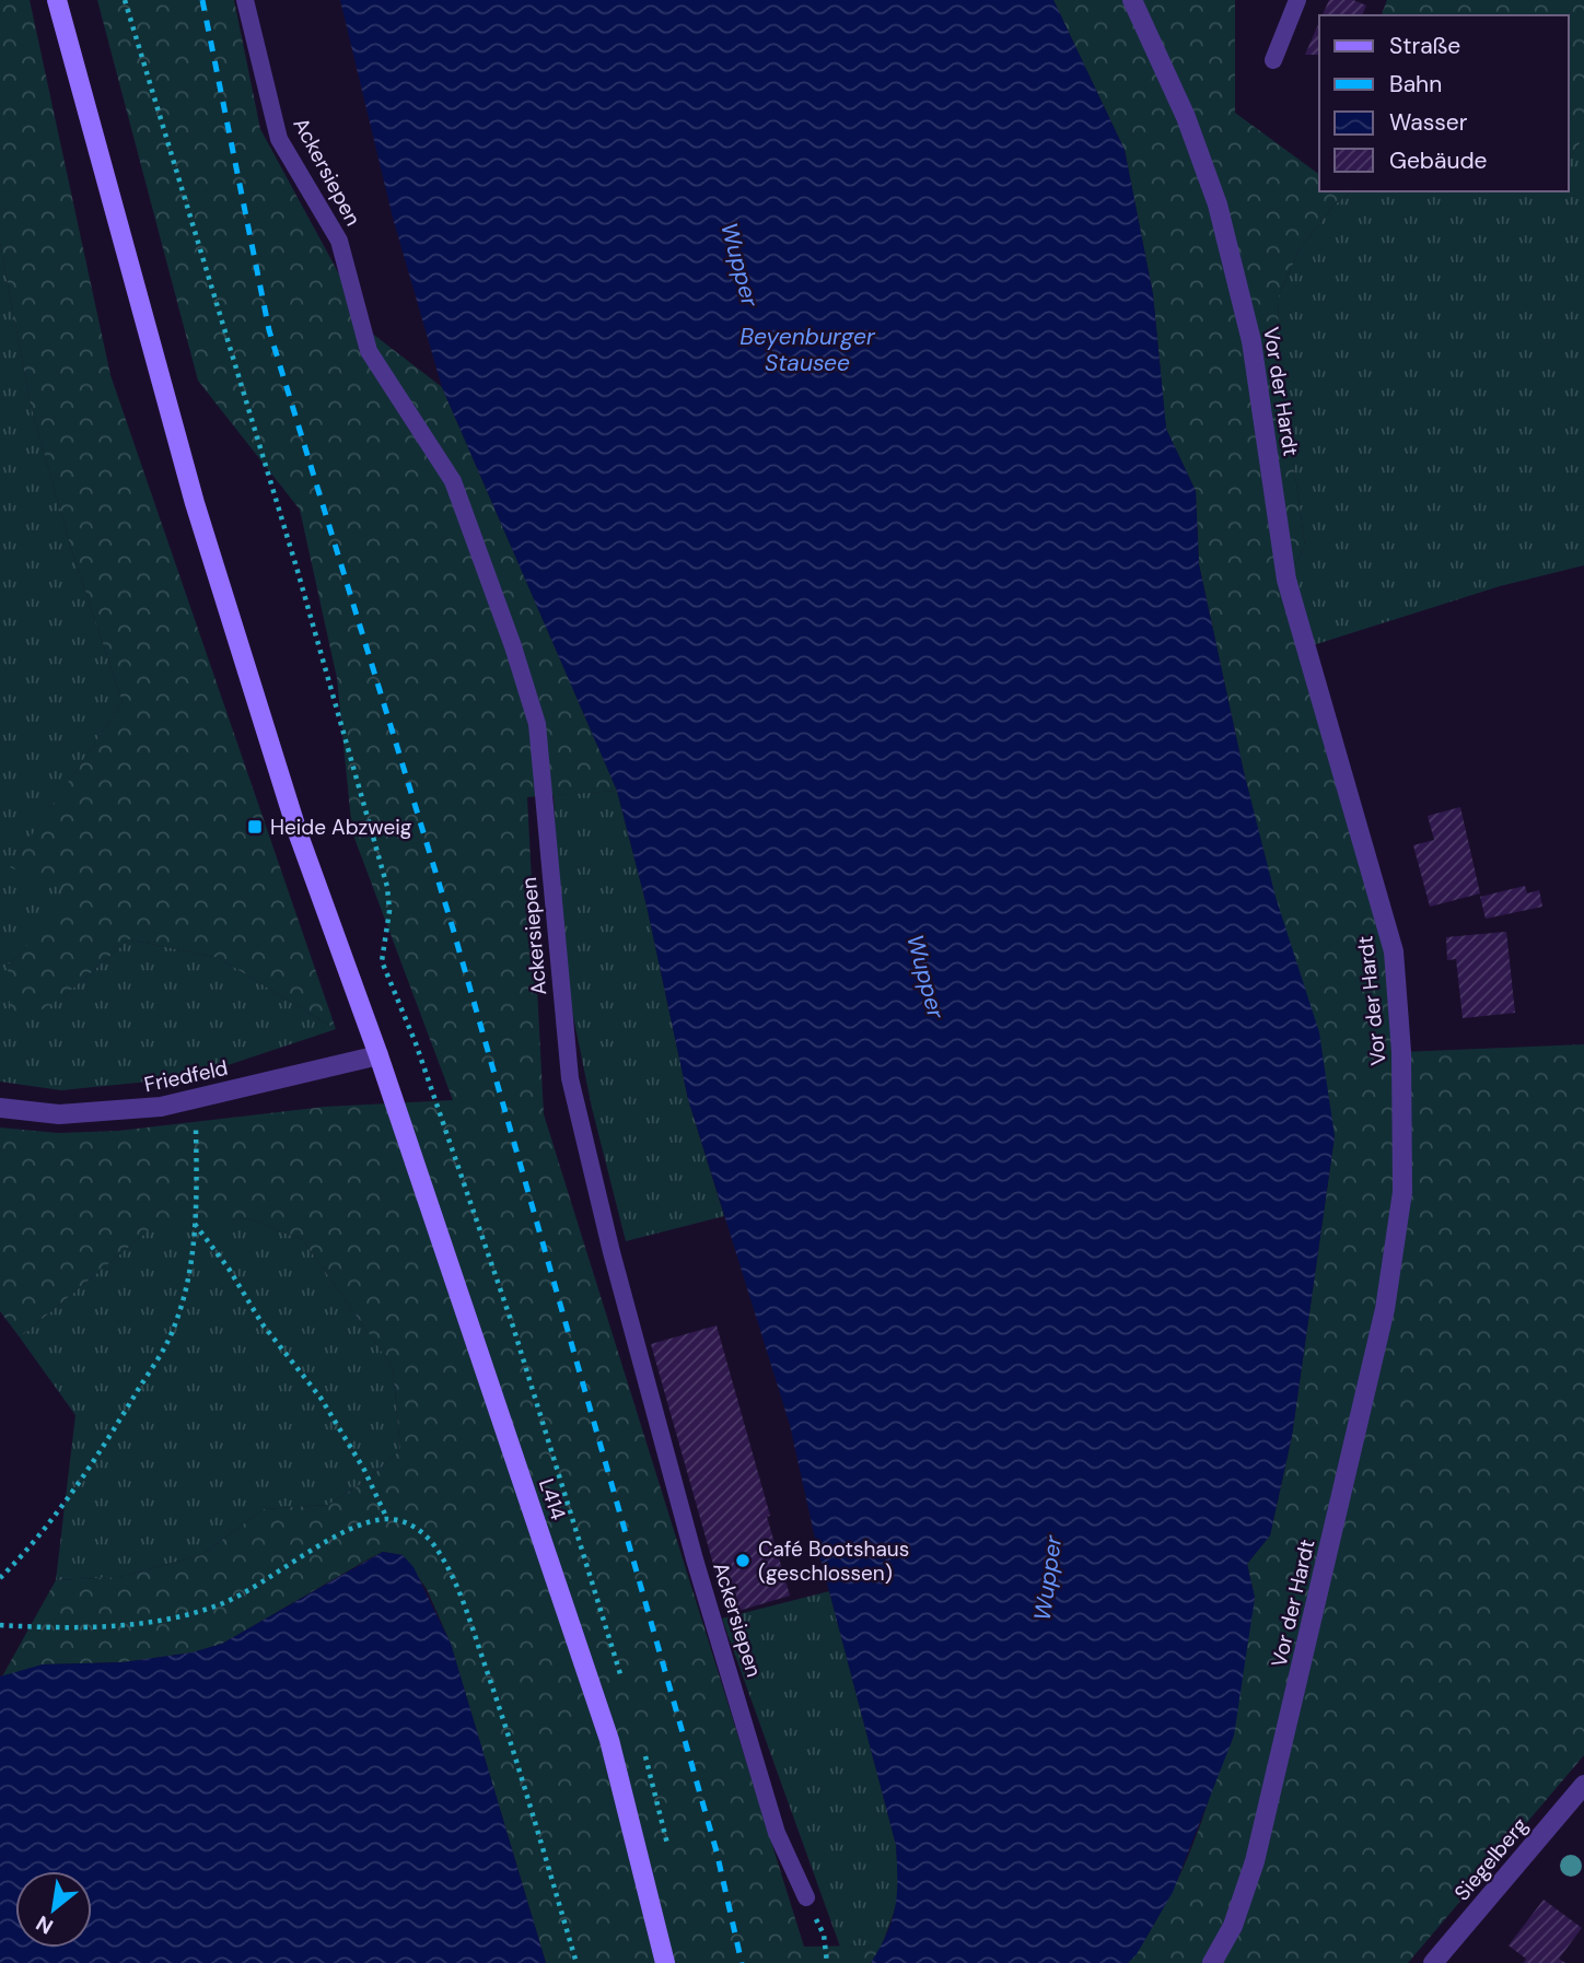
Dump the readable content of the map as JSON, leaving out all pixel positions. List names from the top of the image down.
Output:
{
  "streets": {
    "main road": ["L414"],
    "street": ["Vor der Hardt", "Friedfeld", "Siegelberg"],
    "lane": ["Ackersiepen"]
  },
  "crossings": [
    ["Friedfeld", "L414"]
  ],
  "water": ["Wupper", "Beyenburger Stausee"],
  "places": {
    "transit": ["Heide Abzweig"],
    "other": ["Café Bootshaus (geschlossen)"]
  },
  "legend": [
    "Straße",
    "Bahn",
    "Wasser",
    "Gebäude"
  ],
  "north": "bottom left"
}
